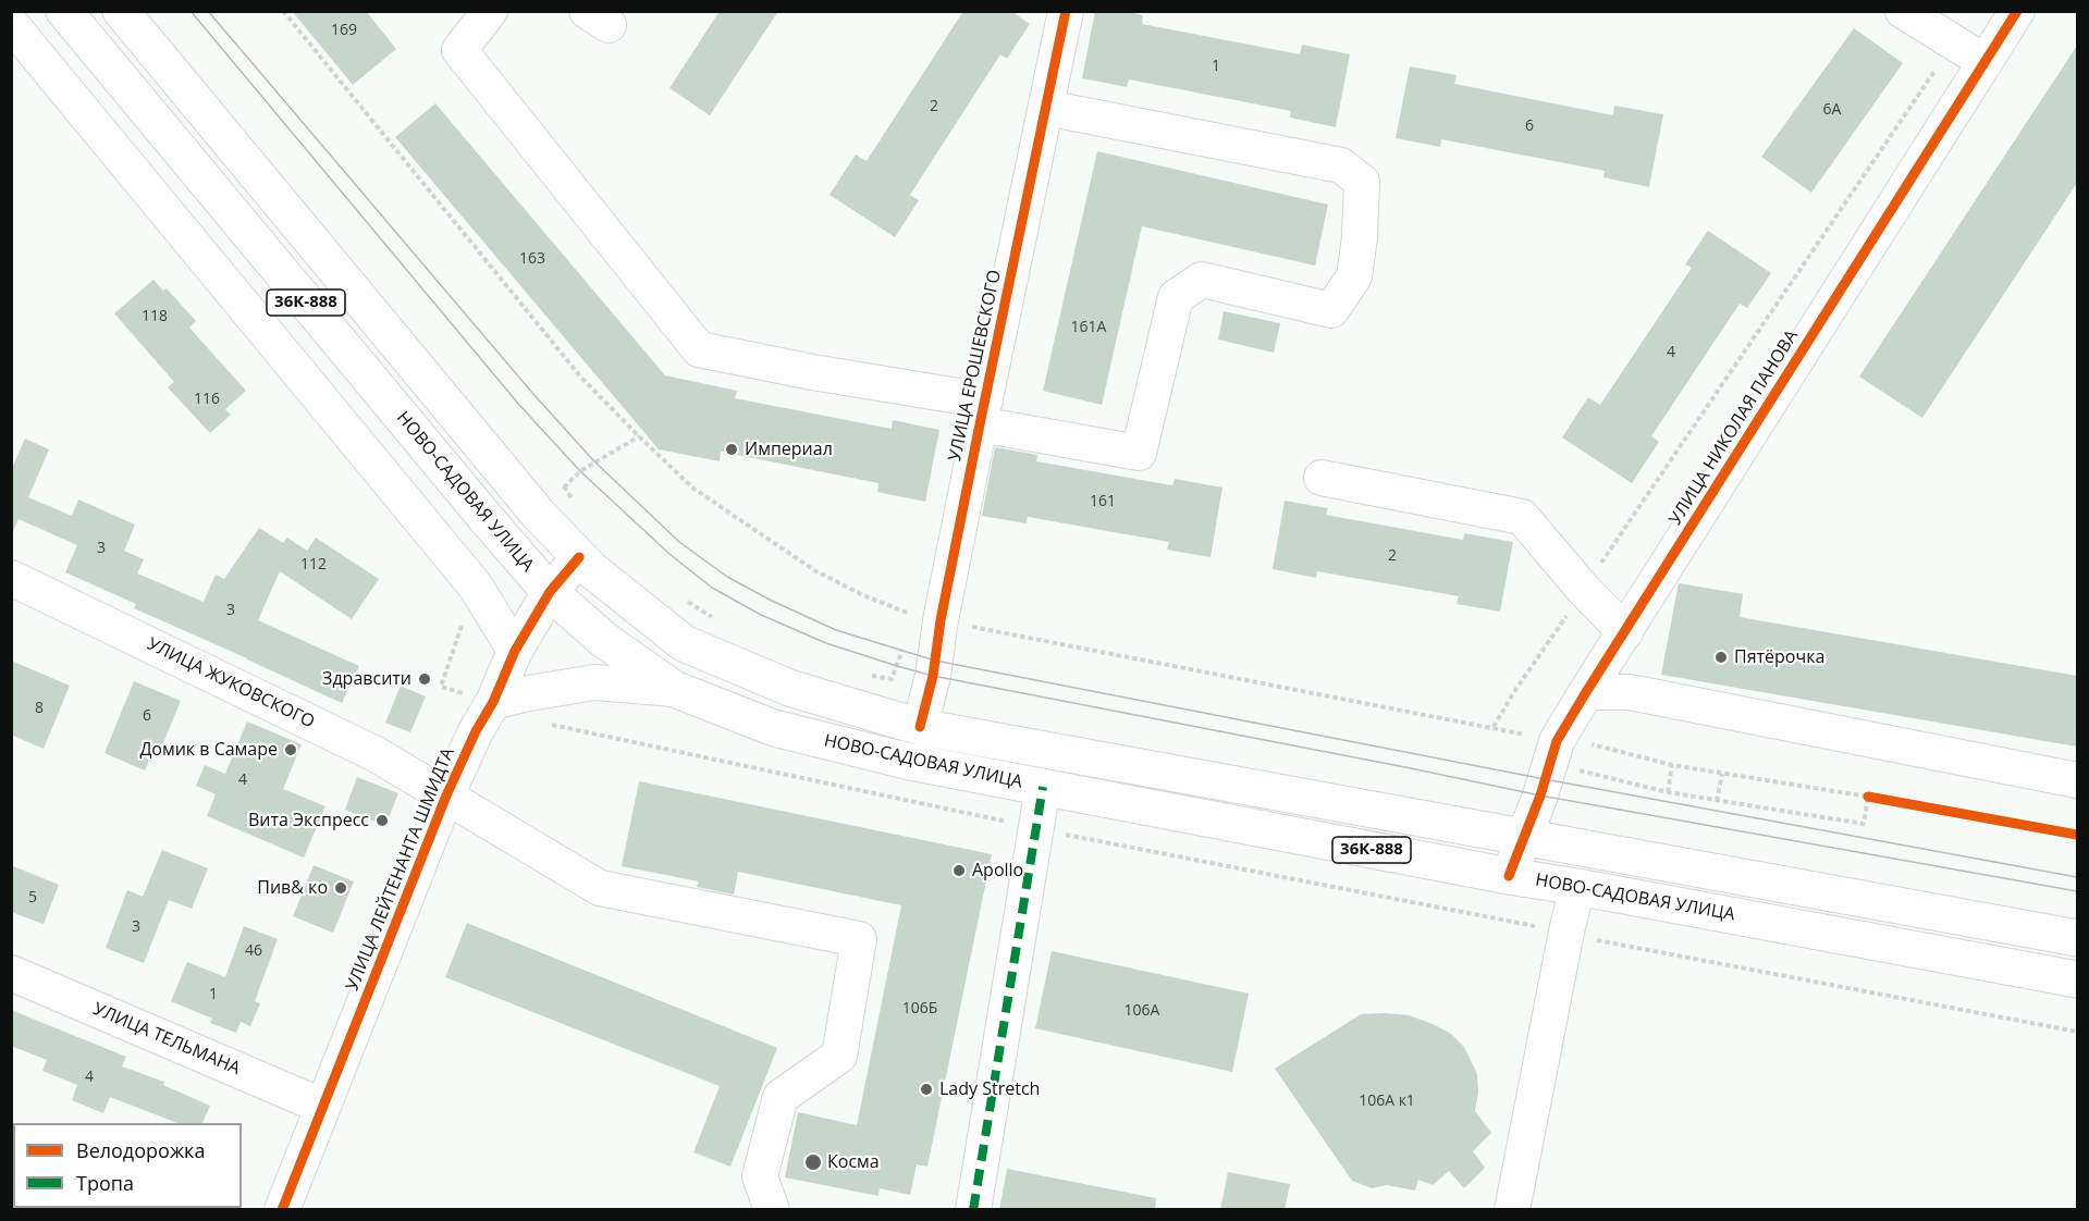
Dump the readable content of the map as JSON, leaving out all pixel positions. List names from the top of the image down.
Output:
{
  "streets": {
    "main road": ["36К-888", "НОВО-САДОВАЯ УЛИЦА"],
    "street": [
      "УЛИЦА ЕРОШЕВСКОГО",
      "УЛИЦА НИКОЛАЯ ПАНОВА",
      "УЛИЦА ЖУКОВСКОГО",
      "УЛИЦА ЛЕЙТЕНАНТА ШМИДТА",
      "УЛИЦА ТЕЛЬМАНА"
    ]
  },
  "crossings": [
    ["УЛИЦА ЕРОШЕВСКОГО", "НОВО-САДОВАЯ УЛИЦА"],
    ["УЛИЦА НИКОЛАЯ ПАНОВА", "НОВО-САДОВАЯ УЛИЦА"],
    ["НОВО-САДОВАЯ УЛИЦА", "УЛИЦА ЛЕЙТЕНАНТА ШМИДТА"],
    ["УЛИЦА ЖУКОВСКОГО", "УЛИЦА ЛЕЙТЕНАНТА ШМИДТА"],
    ["УЛИЦА ЛЕЙТЕНАНТА ШМИДТА", "УЛИЦА ТЕЛЬМАНА"]
  ],
  "places": [
    "Империал",
    "Пятёрочка",
    "Здравсити",
    "Домик в Самаре",
    "Вита Экспресс",
    "Apollo",
    "Пив& ко",
    "Lady Stretch",
    "Косма"
  ],
  "house_numbers": [
    "169",
    "1",
    "2",
    "6А",
    "6",
    "163",
    "118",
    "161А",
    "4",
    "116",
    "161",
    "3",
    "2",
    "112",
    "3",
    "8",
    "6",
    "4",
    "5",
    "3",
    "46",
    "1",
    "106Б",
    "106А",
    "4",
    "106А к1"
  ],
  "legend": ["Велодорожка", "Тропа"]
}
